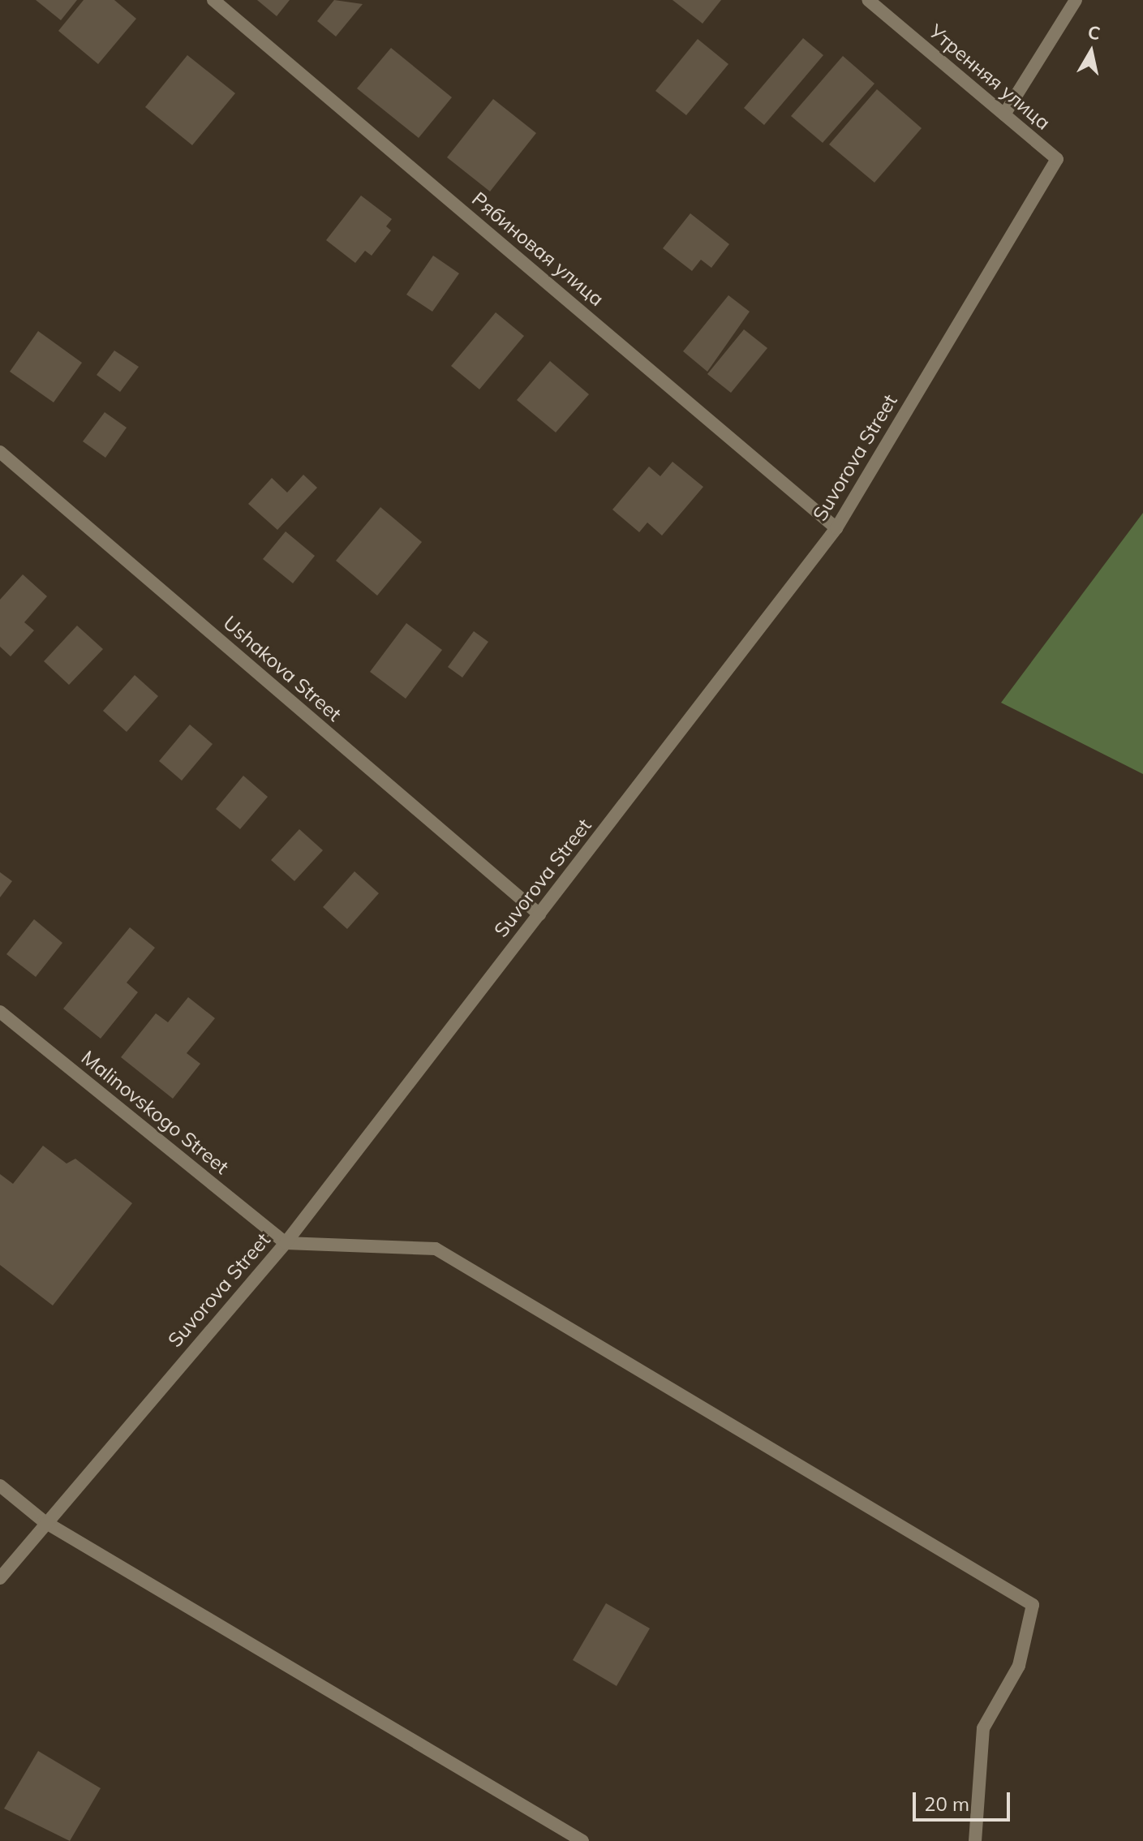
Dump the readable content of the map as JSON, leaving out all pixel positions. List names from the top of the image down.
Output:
{
  "streets": {
    "street": [
      "Утренняя улица",
      "Рябиновая улица",
      "Suvorova Street",
      "Ushakova Street",
      "Malinovskogo Street"
    ]
  },
  "crossings": [
    ["Утренняя улица", "Suvorova Street"],
    ["Рябиновая улица", "Suvorova Street"],
    ["Suvorova Street", "Ushakova Street"],
    ["Suvorova Street", "Malinovskogo Street"]
  ],
  "scale_bar": "20 m",
  "north": "top"
}
